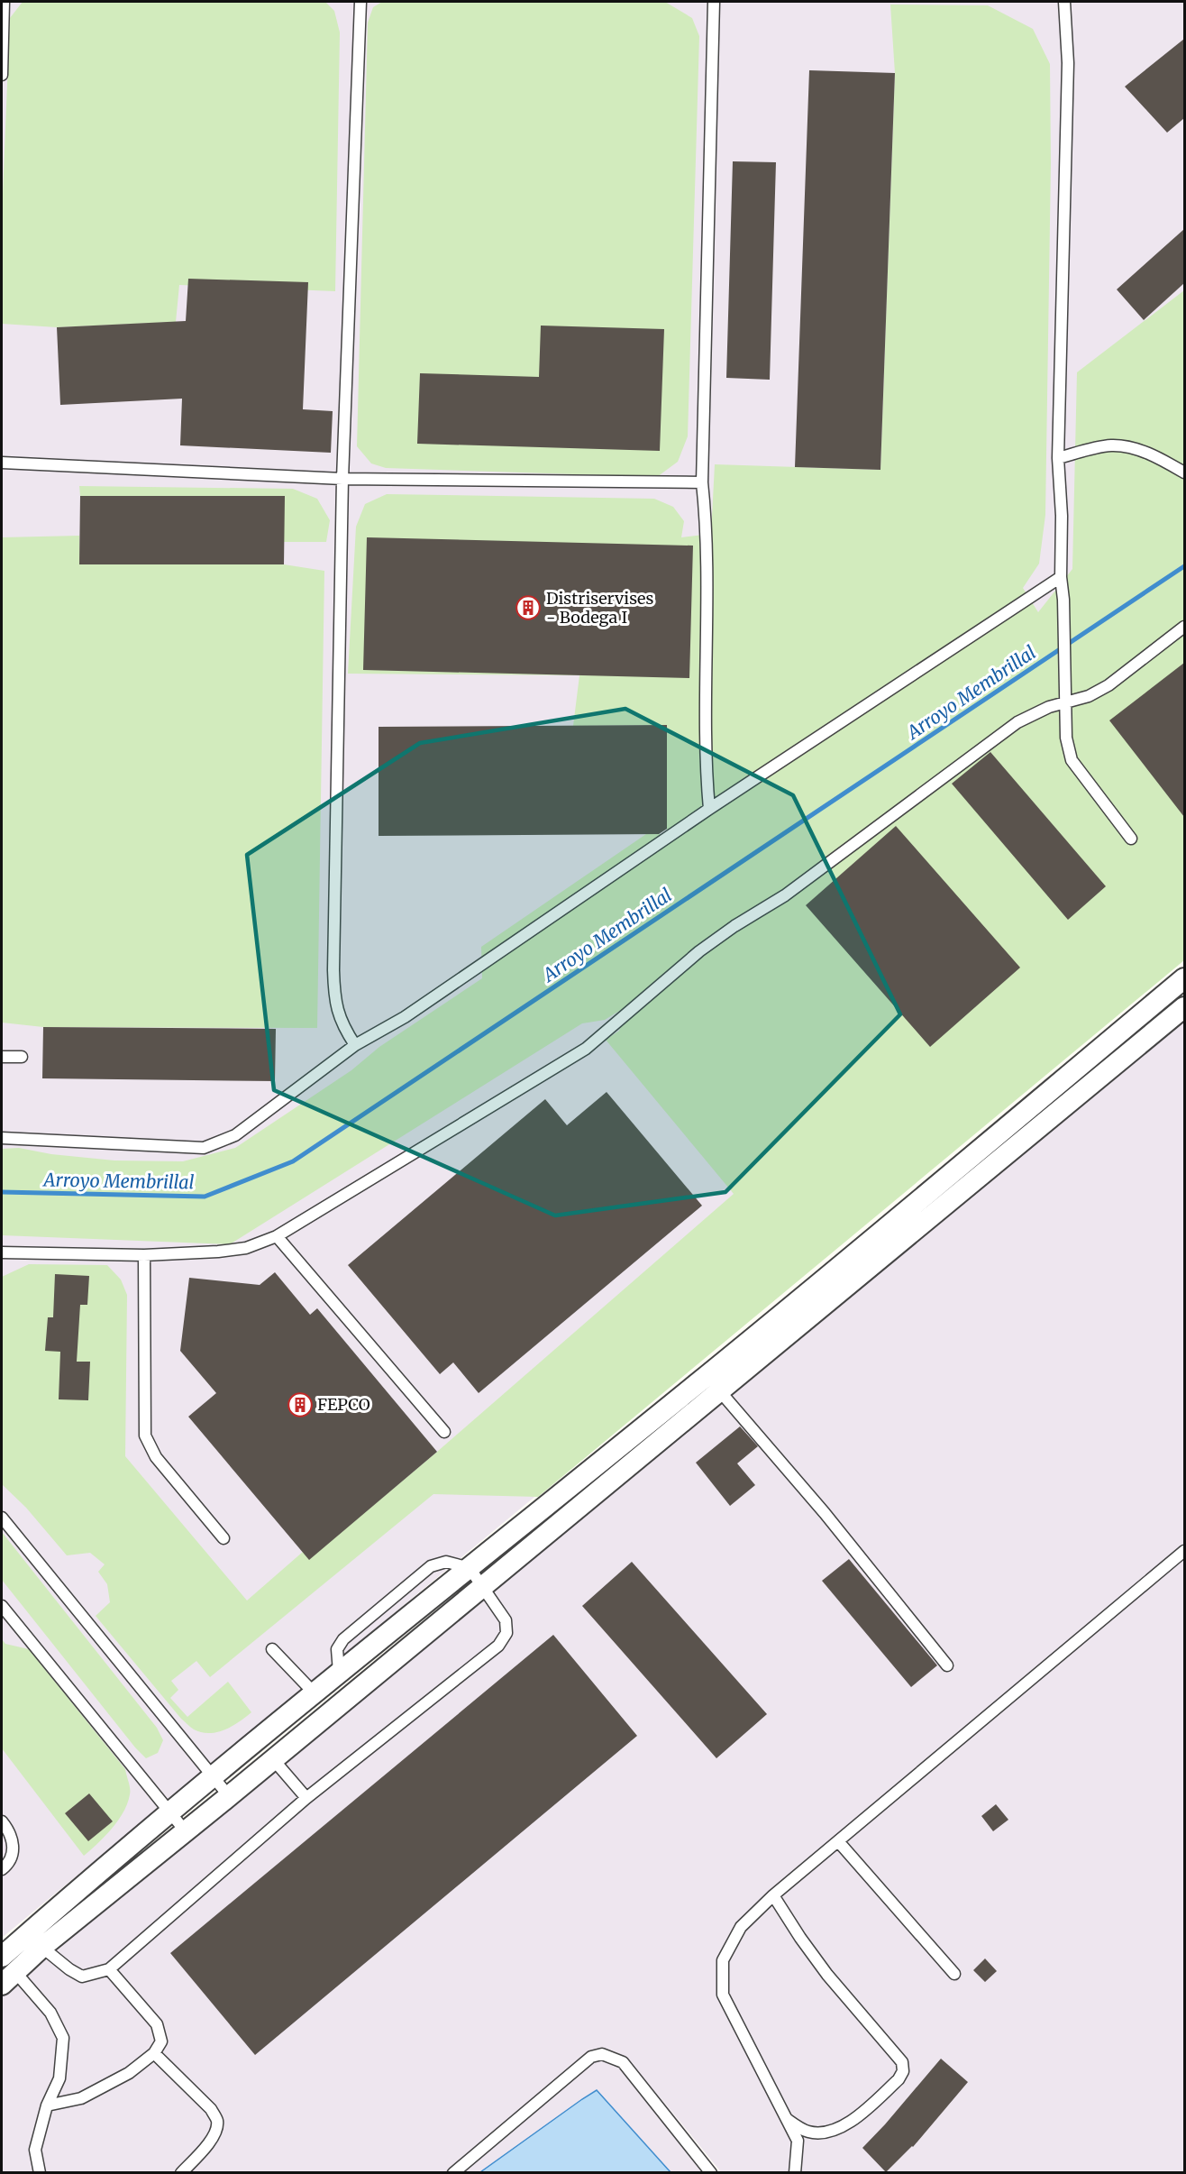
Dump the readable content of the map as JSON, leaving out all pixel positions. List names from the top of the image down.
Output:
{
  "water": ["Arroyo Membrillal"],
  "places": {
    "building": ["Distriservises - Bodega I", "FEPCO"]
  }
}
